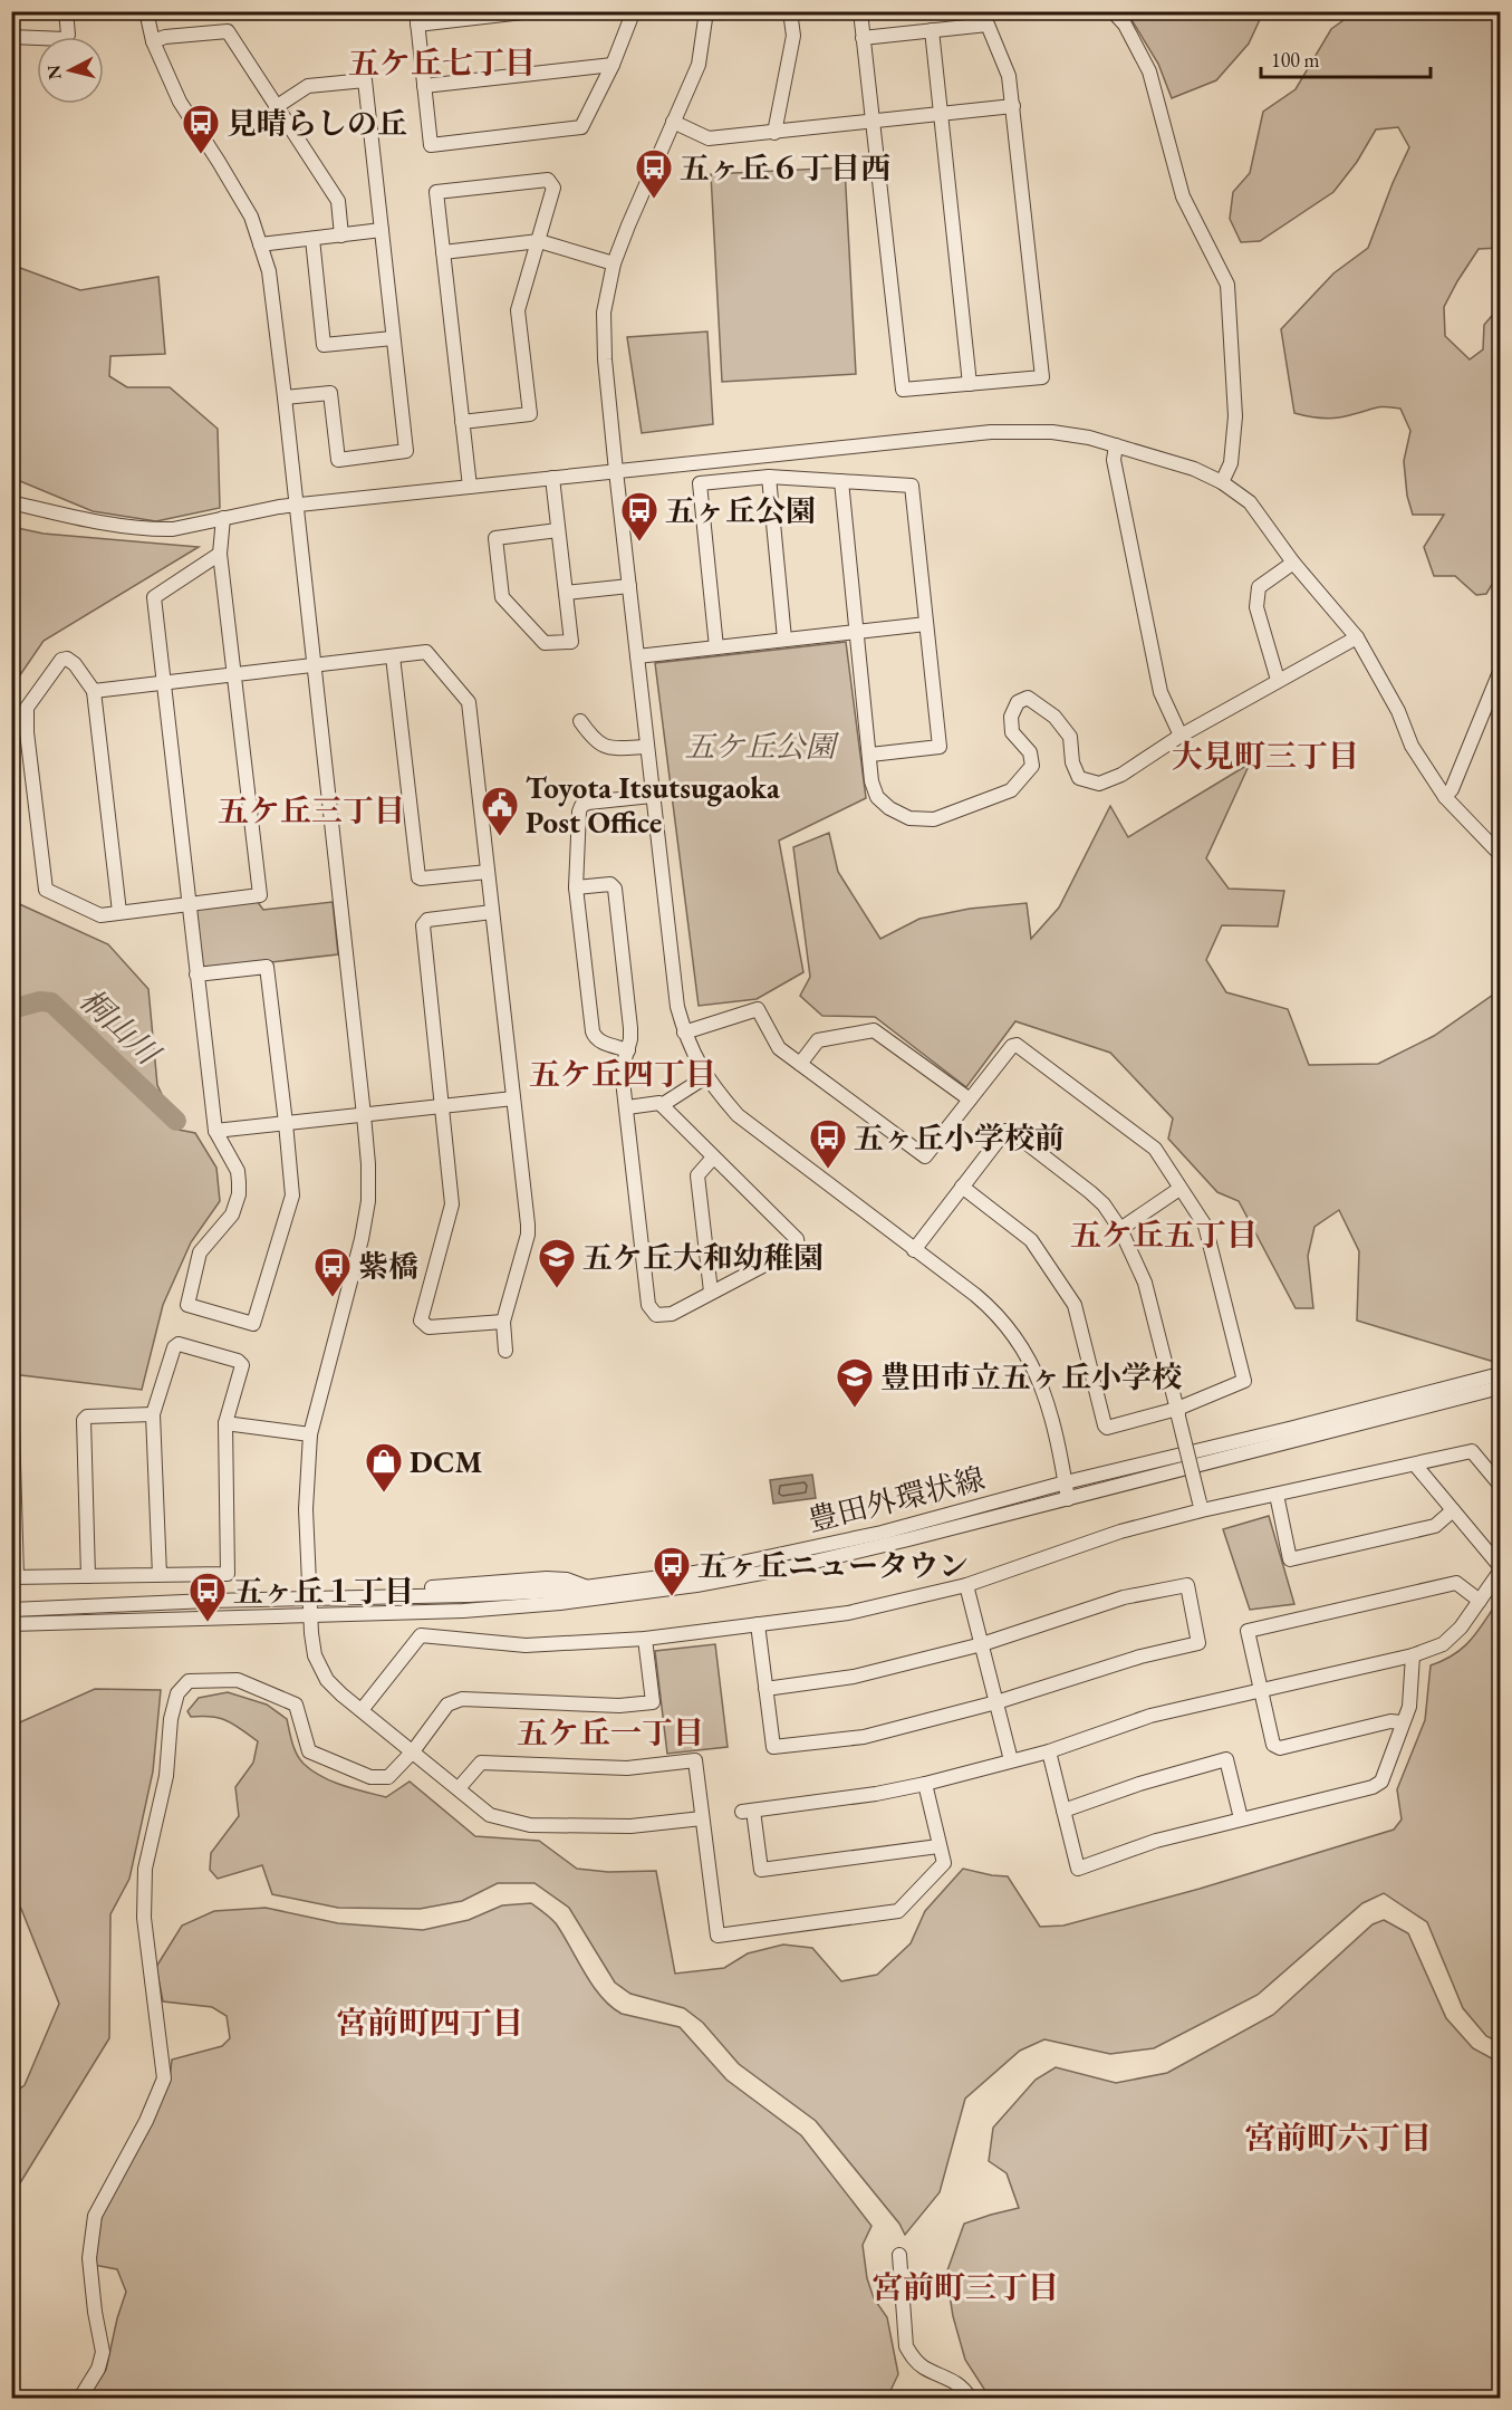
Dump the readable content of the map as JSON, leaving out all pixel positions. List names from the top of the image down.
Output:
{
  "streets": {
    "street": ["豊田外環状線"]
  },
  "districts": [
    "五ケ丘七丁目",
    "大見町三丁目",
    "五ケ丘三丁目",
    "五ケ丘四丁目",
    "五ケ丘五丁目",
    "五ケ丘一丁目",
    "宮前町四丁目",
    "宮前町六丁目",
    "宮前町三丁目"
  ],
  "water": ["桐山川"],
  "parks": ["五ケ丘公園"],
  "places": {
    "bus stop": [
      "見晴らしの丘",
      "五ヶ丘６丁目西",
      "五ヶ丘公園",
      "五ヶ丘小学校前",
      "紫橋",
      "五ヶ丘ニュータウン",
      "五ヶ丘１丁目"
    ],
    "public building": ["Toyota Itsutsugaoka Post Office"],
    "school or university": ["五ケ丘大和幼稚園", "豊田市立五ヶ丘小学校"],
    "shop": ["DCM"]
  },
  "scale_bar": "100 m",
  "north": "left"
}
